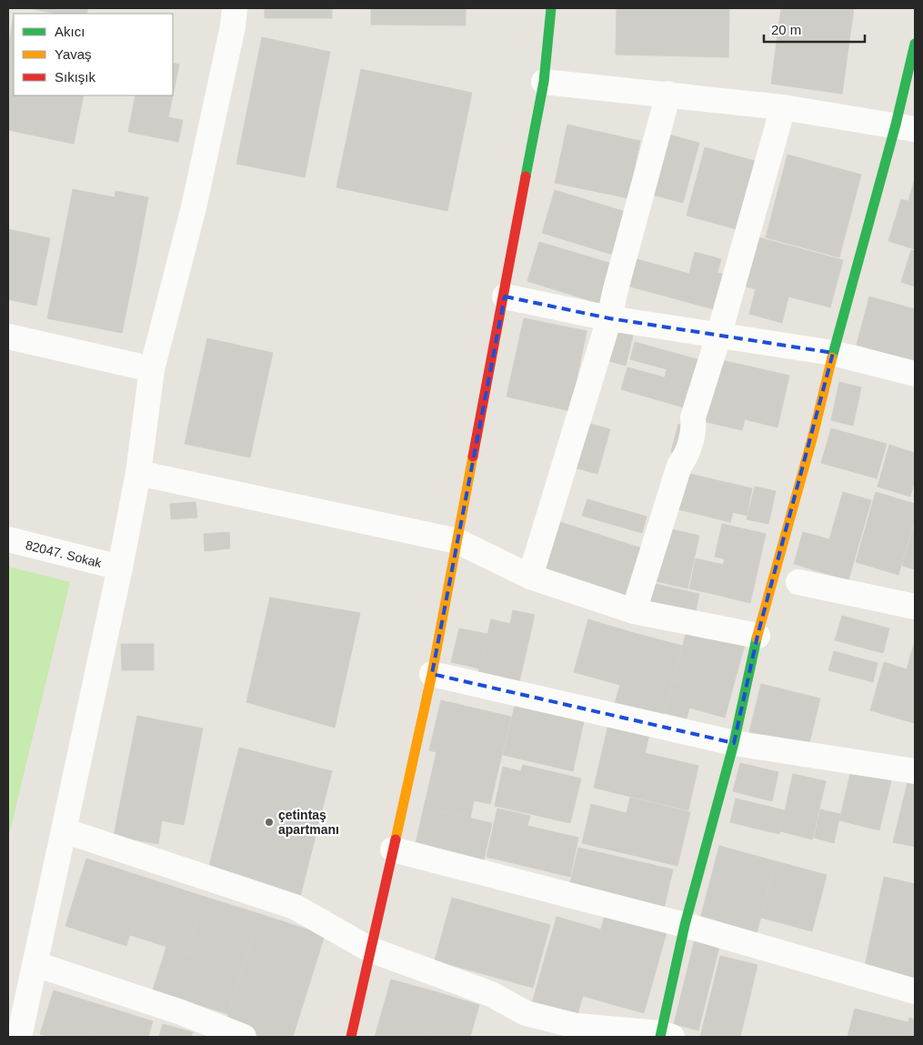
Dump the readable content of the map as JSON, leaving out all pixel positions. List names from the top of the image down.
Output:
{
  "streets": {
    "street": ["82047. Sokak"]
  },
  "places": ["çetintaş apartmanı"],
  "legend": ["Akıcı", "Yavaş", "Sıkışık"],
  "scale_bar": "20 m"
}
